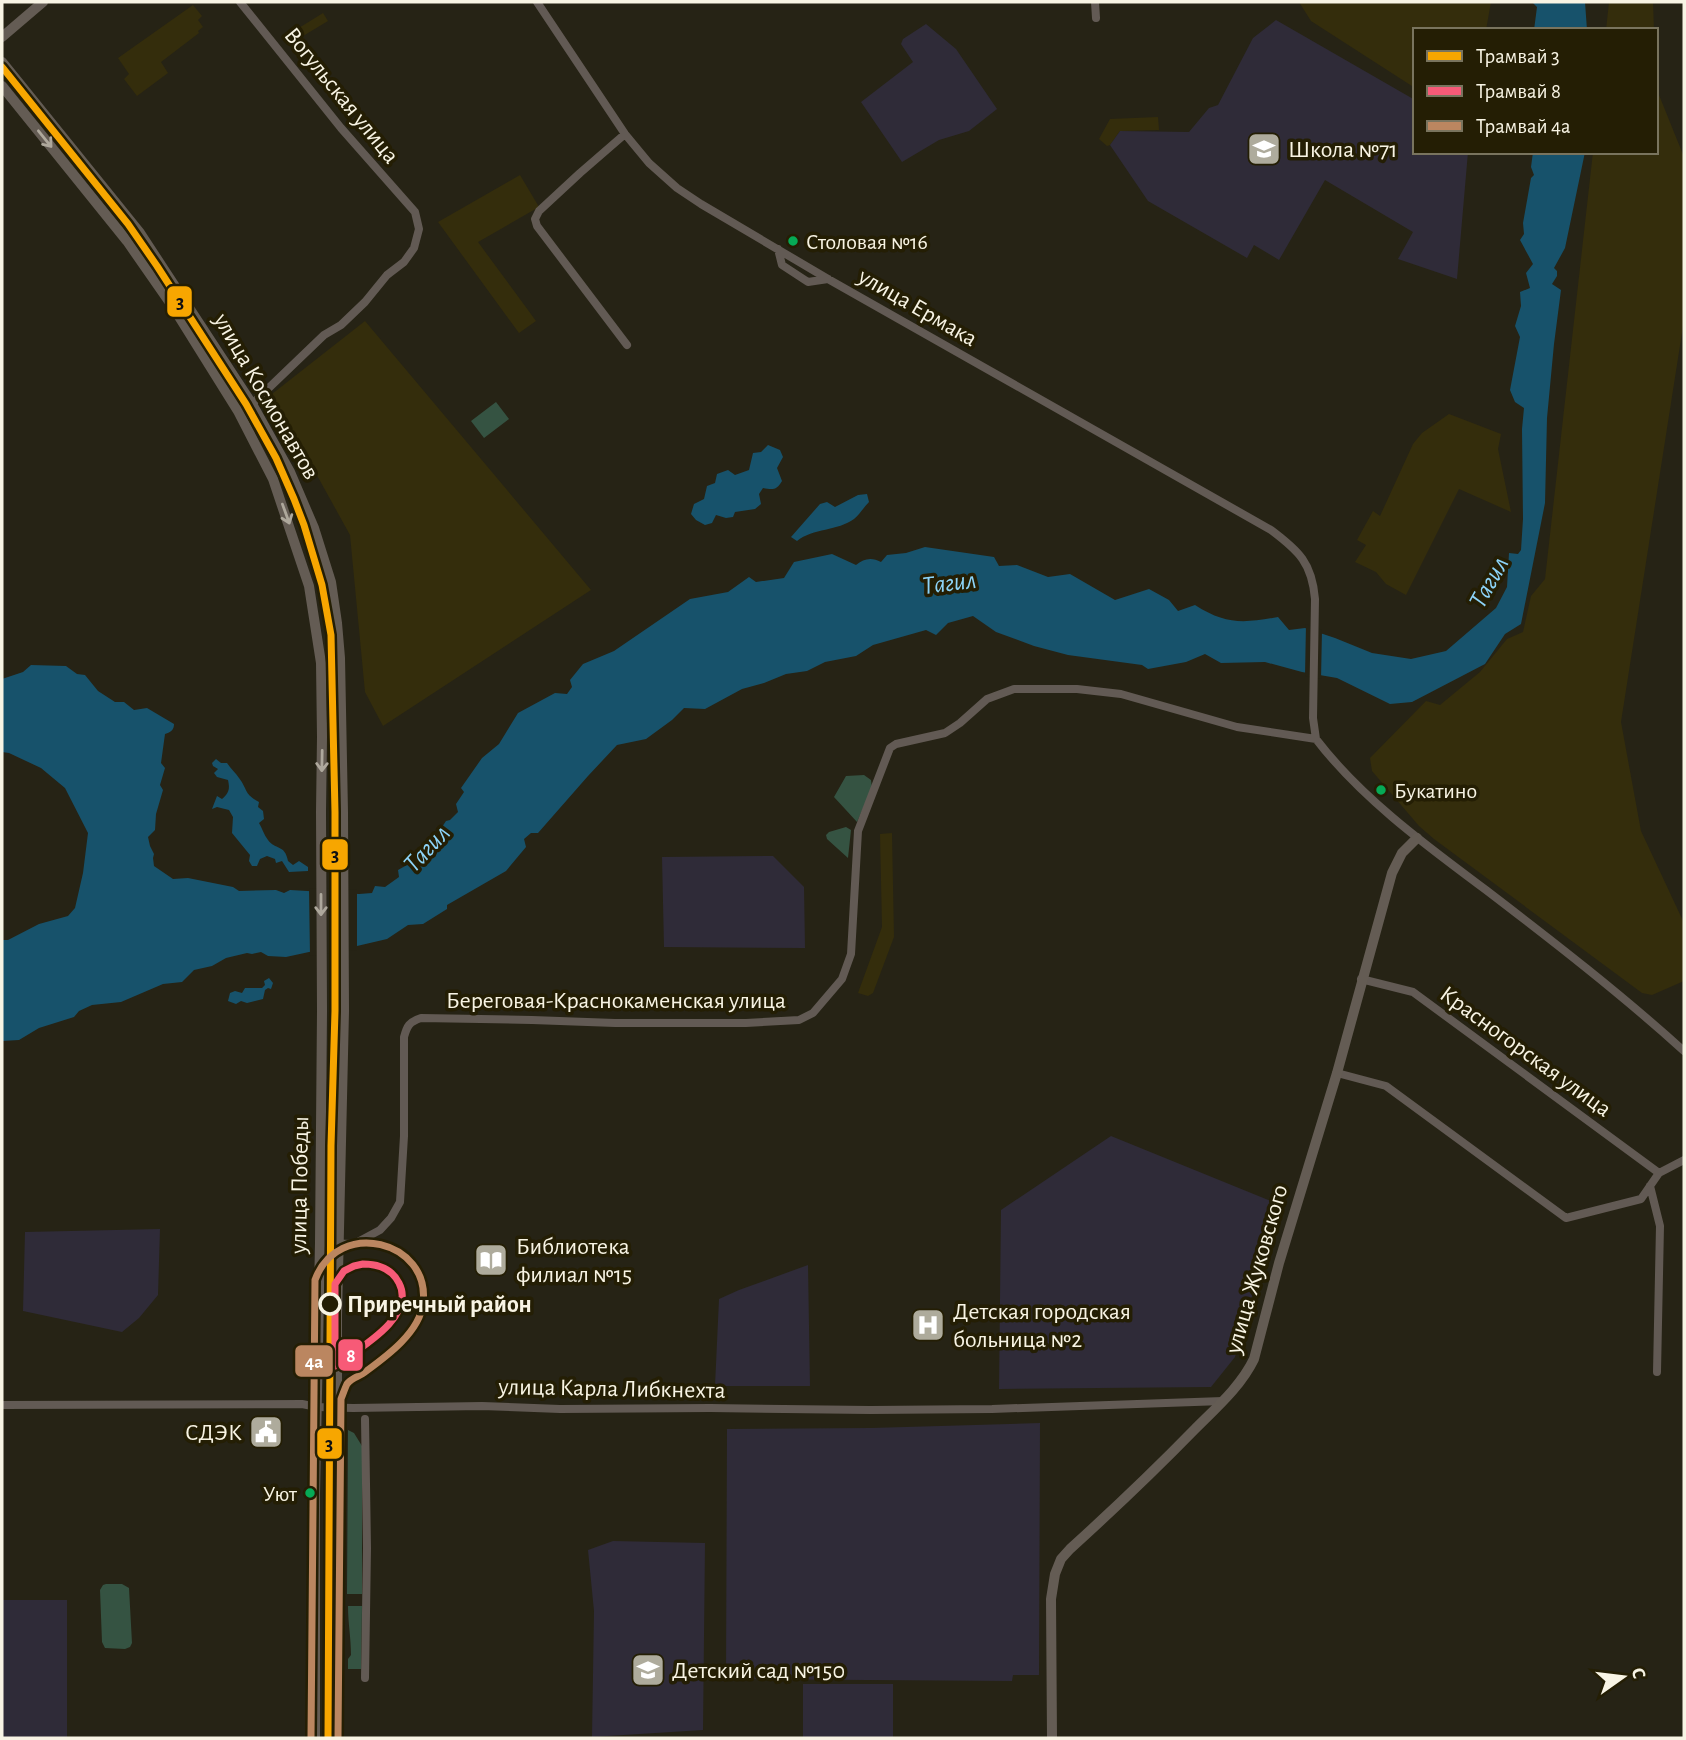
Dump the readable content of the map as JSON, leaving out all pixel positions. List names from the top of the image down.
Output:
{
  "streets": {
    "main road": ["улица Космонавтов", "улица Победы", "улица Жуковского"],
    "street": [
      "Вогульская улица",
      "улица Ермака",
      "Береговая-Краснокаменская улица",
      "Красногорская улица",
      "улица Карла Либкнехта"
    ]
  },
  "crossings": [
    ["Вогульская улица", "улица Космонавтов"],
    ["улица Ермака", "Береговая-Краснокаменская улица"],
    ["улица Космонавтов", "улица Победы"],
    ["Береговая-Краснокаменская улица", "улица Победы"],
    ["Красногорская улица", "улица Жуковского"],
    ["улица Победы", "улица Карла Либкнехта"],
    ["улица Жуковского", "улица Карла Либкнехта"]
  ],
  "water": ["Тагил"],
  "places": {
    "school or university": ["Школа №71", "Детский сад №150"],
    "other": [
      "Столовая №16",
      "Букатино",
      "Приречный район",
      "Уют"
    ],
    "library": ["Библиотека филиал №15"],
    "hospital": ["Детская городская больница №2"],
    "public building": ["СДЭК"]
  },
  "lines": ["tram line 3", "tram line 4а", "tram line 8"],
  "legend": ["Трамвай 3", "Трамвай 8", "Трамвай 4а"],
  "north": "right"
}
